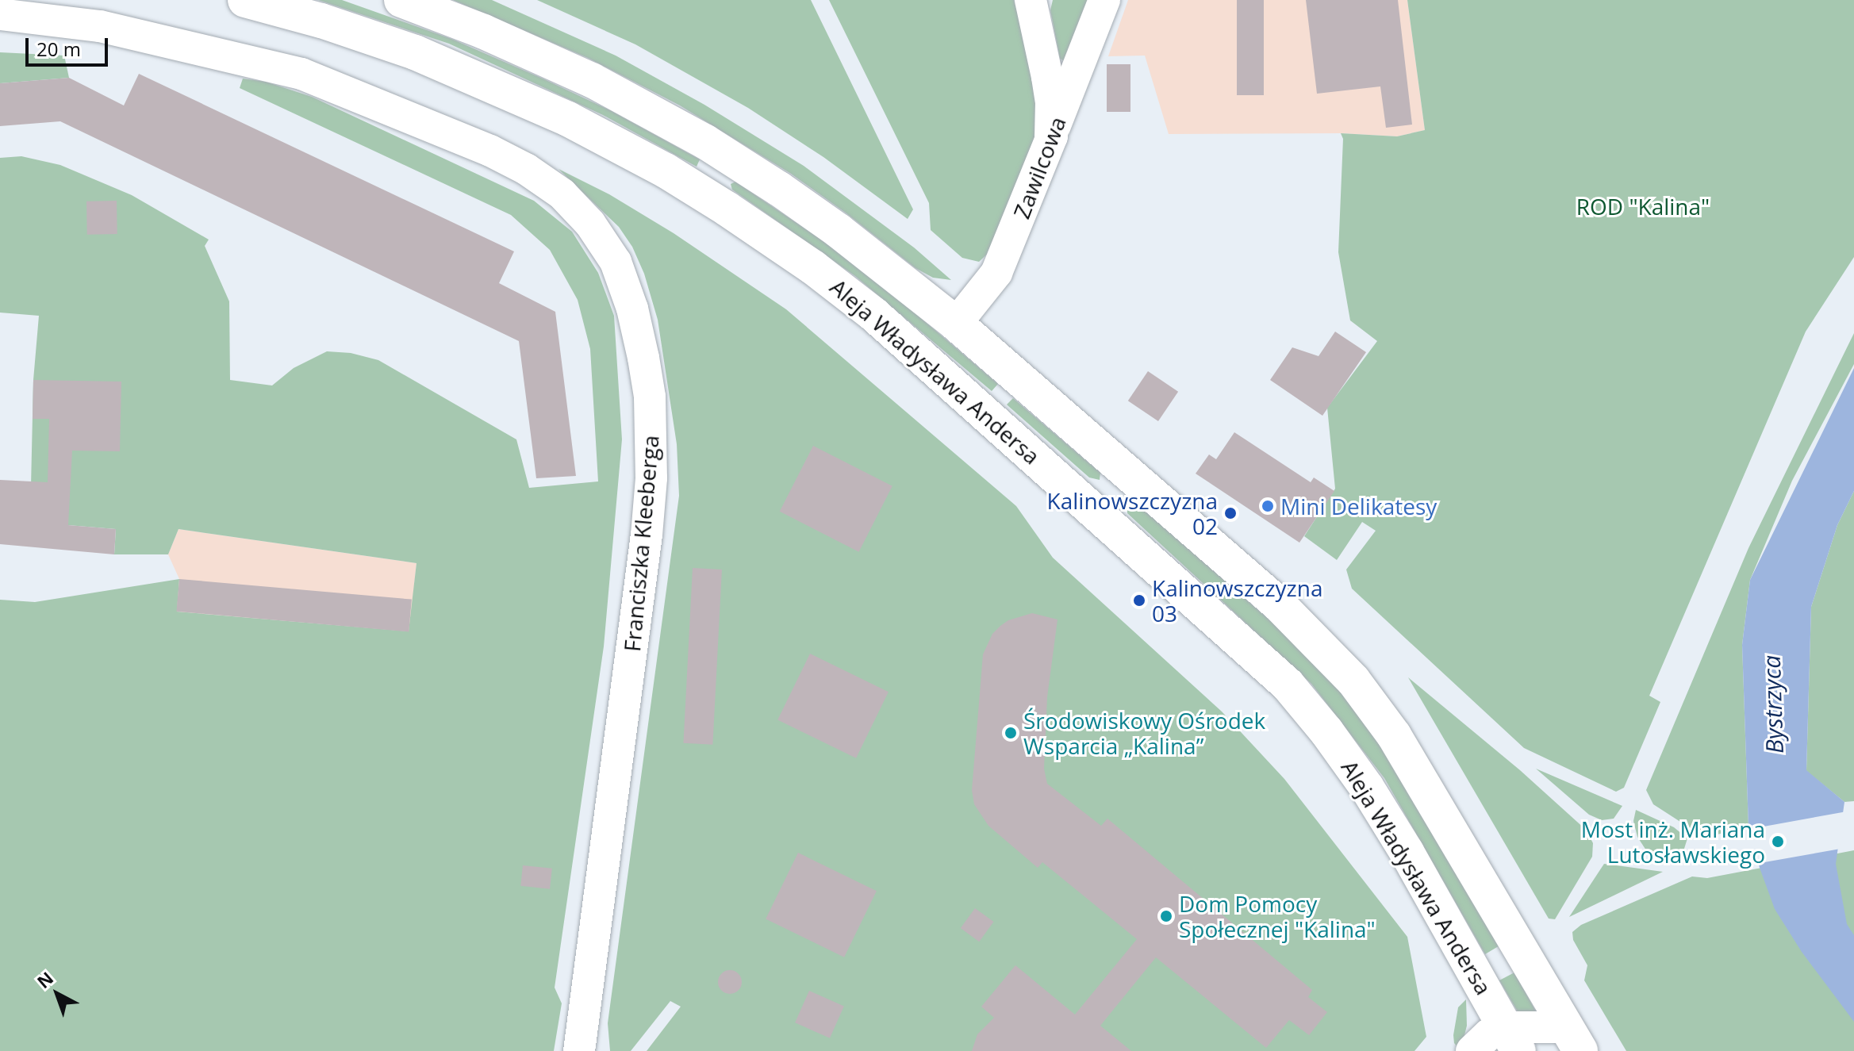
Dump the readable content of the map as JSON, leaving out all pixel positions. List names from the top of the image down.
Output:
{
  "streets": {
    "main road": ["Aleja Władysława Andersa"],
    "street": ["Zawilcowa", "Franciszka Kleeberga"]
  },
  "crossings": [
    ["Zawilcowa", "Aleja Władysława Andersa"]
  ],
  "water": ["Bystrzyca"],
  "parks": ["ROD \"Kalina\""],
  "places": [
    "Mini Delikatesy",
    "Kalinowszczyzna 02",
    "Kalinowszczyzna 03",
    "Środowiskowy Ośrodek Wsparcia „Kalina”",
    "Most inż. Mariana Lutosławskiego",
    "Dom Pomocy Społecznej \"Kalina\""
  ],
  "scale_bar": "20 m",
  "north": "top left"
}
